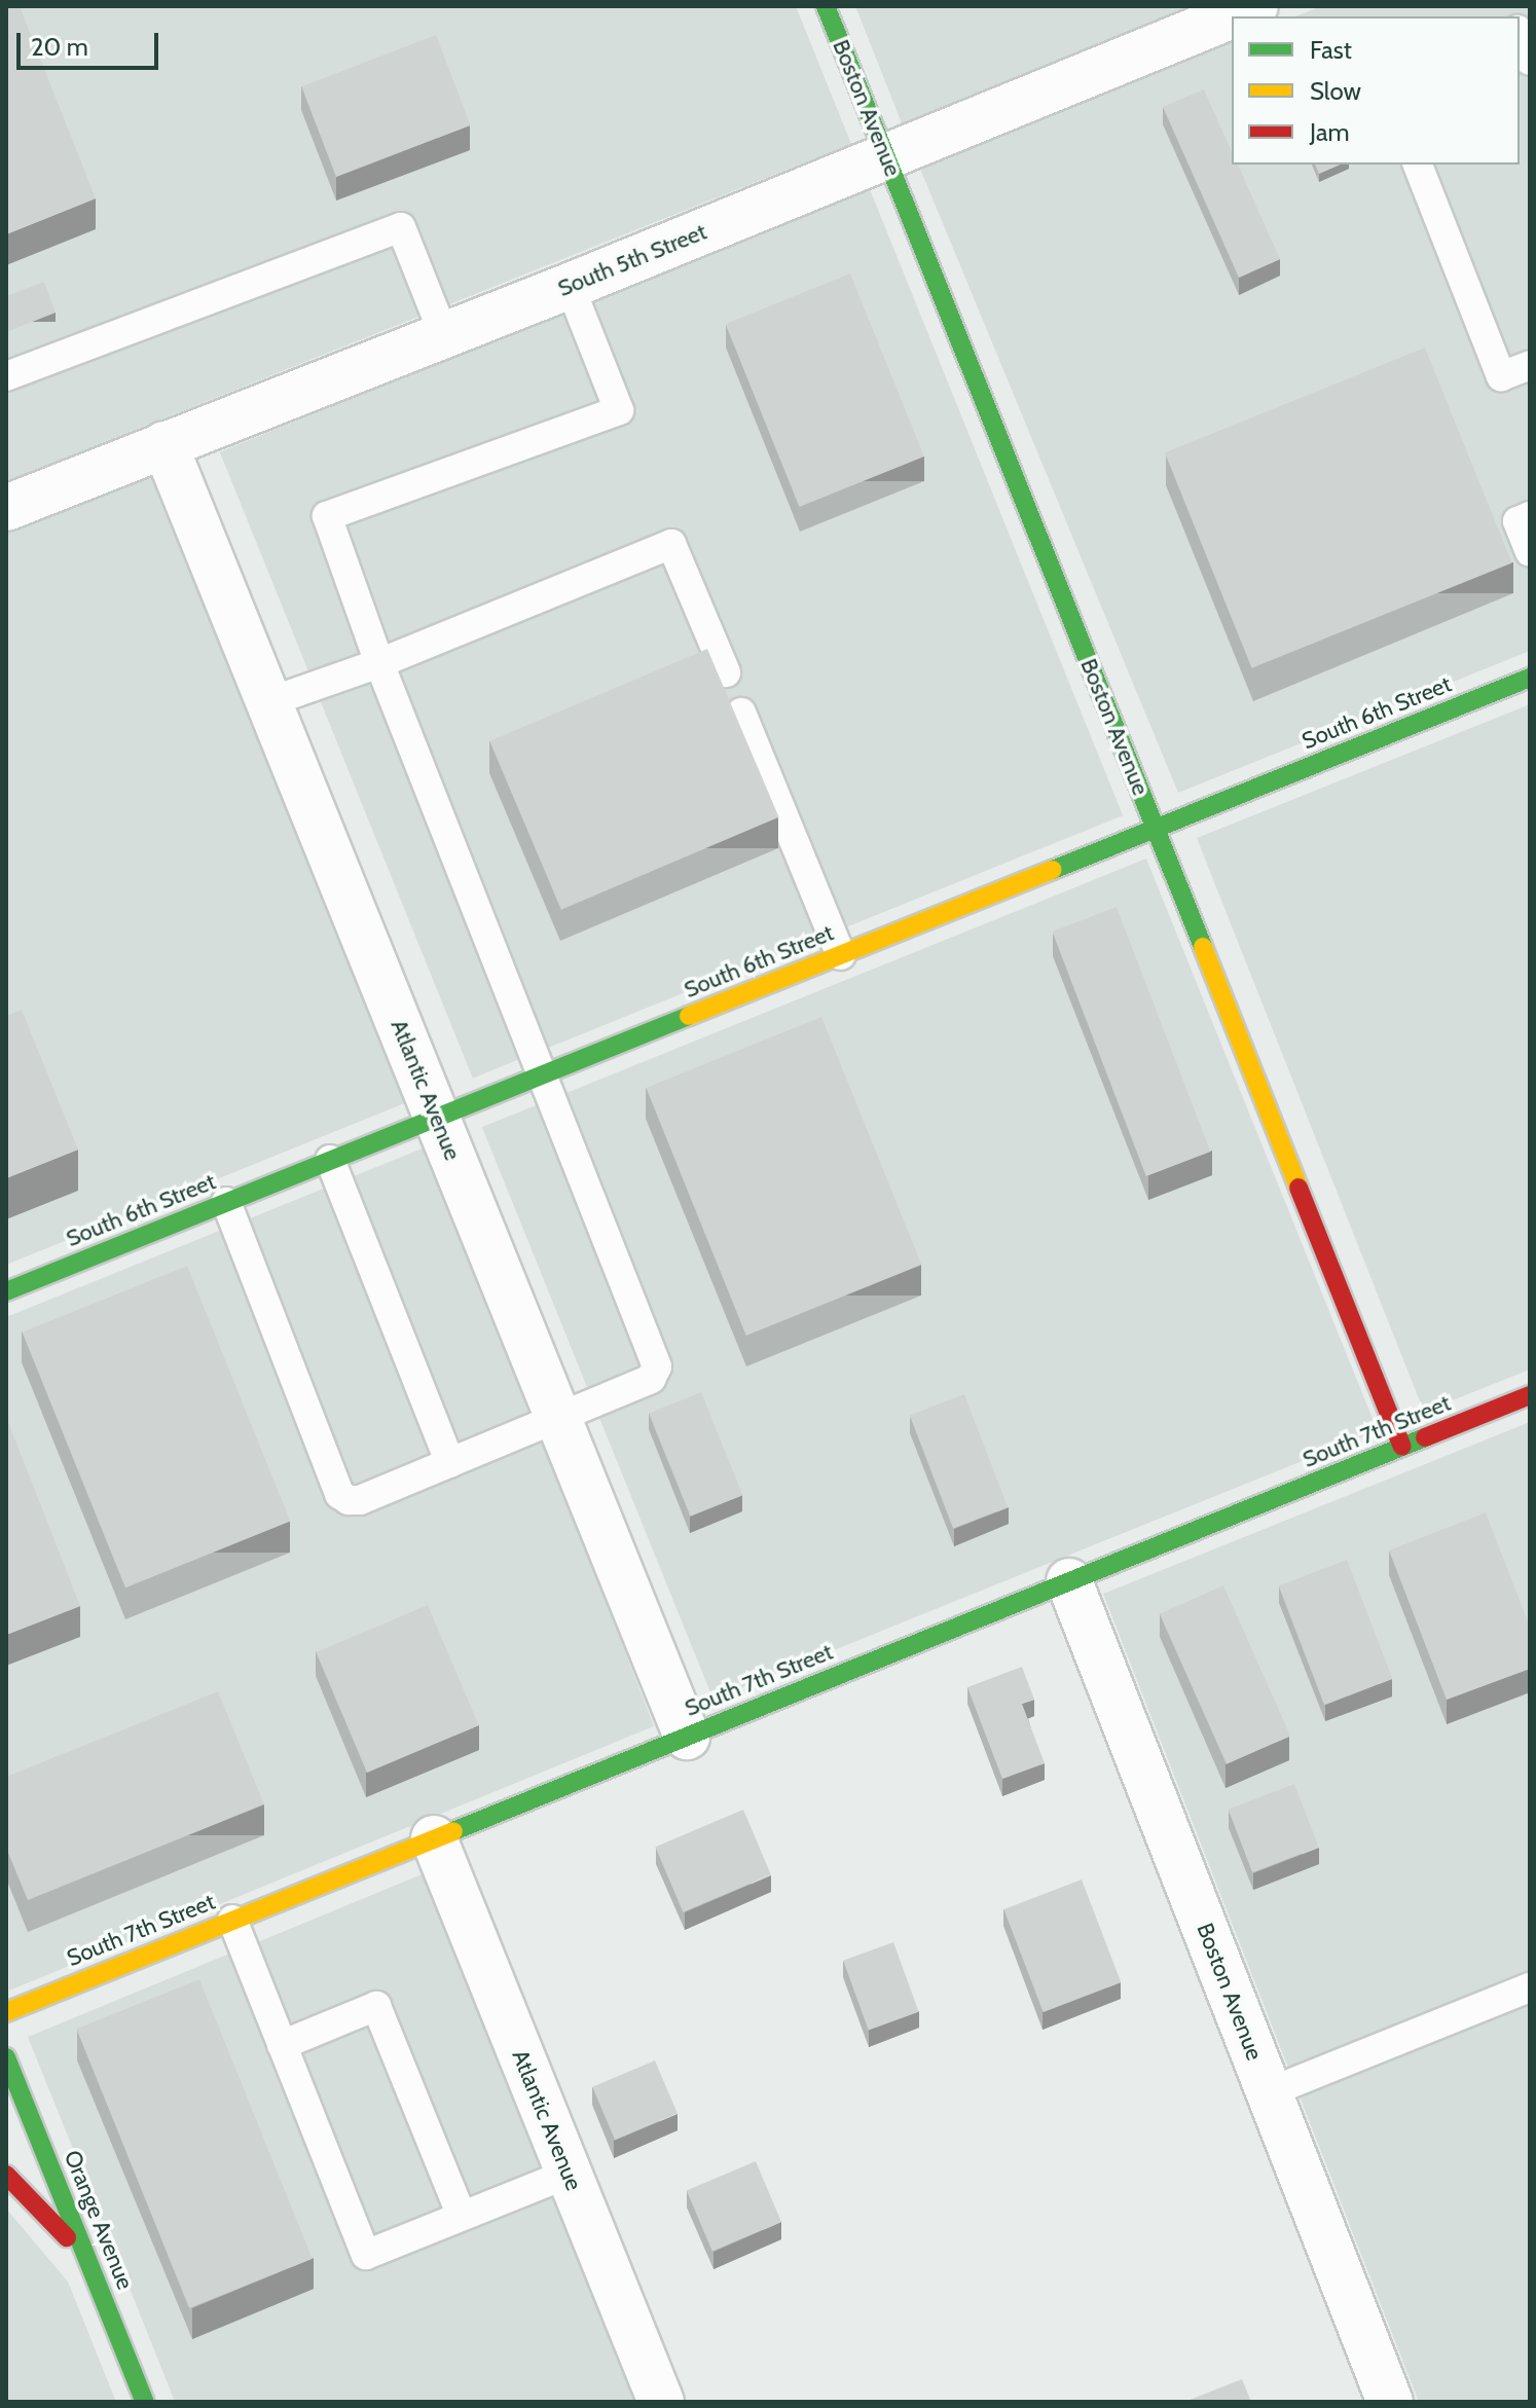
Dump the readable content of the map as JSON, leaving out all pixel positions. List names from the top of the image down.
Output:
{
  "streets": {
    "street": [
      "Boston Avenue",
      "South 5th Street",
      "South 6th Street",
      "Atlantic Avenue",
      "South 7th Street",
      "Orange Avenue"
    ]
  },
  "crossings": [
    ["Boston Avenue", "South 5th Street"],
    ["Boston Avenue", "South 6th Street"],
    ["Boston Avenue", "South 7th Street"],
    ["South 5th Street", "Atlantic Avenue"],
    ["South 6th Street", "Atlantic Avenue"],
    ["Atlantic Avenue", "South 7th Street"]
  ],
  "legend": ["Fast", "Slow", "Jam"],
  "scale_bar": "20 m"
}
